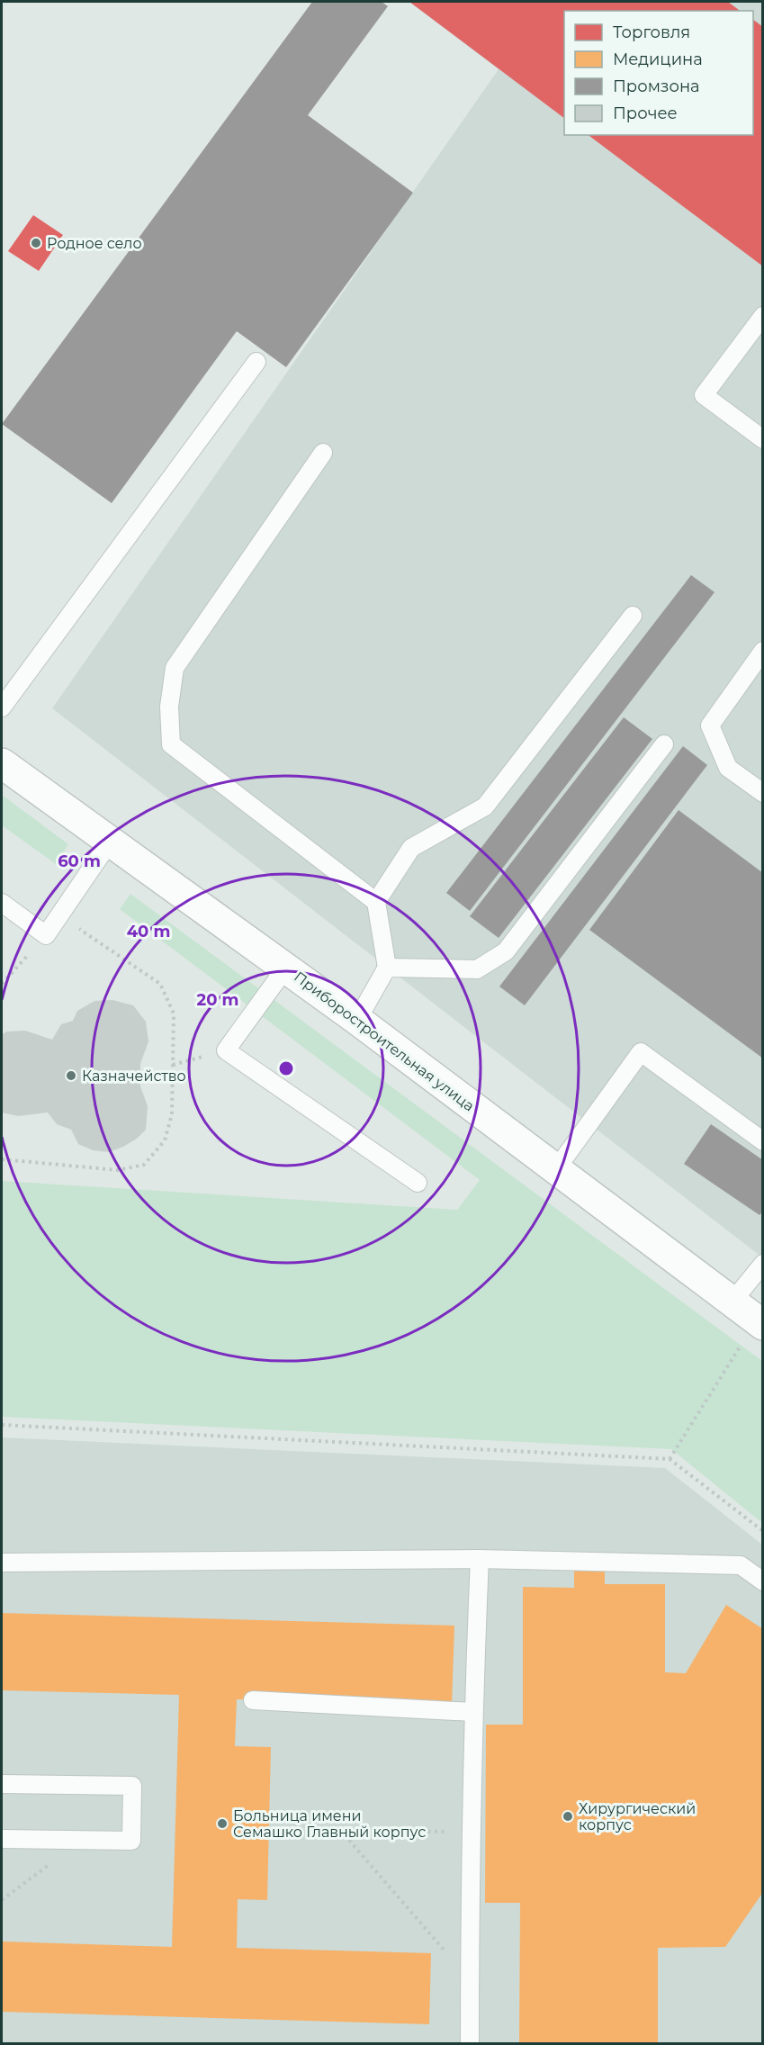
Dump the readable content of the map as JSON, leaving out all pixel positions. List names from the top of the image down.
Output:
{
  "streets": {
    "street": ["Приборостроительная улица"]
  },
  "places": [
    "Родное село",
    "Казначейство",
    "Хирургический корпус",
    "Больница имени Семашко Главный корпус"
  ],
  "legend": [
    "Торговля",
    "Медицина",
    "Промзона",
    "Прочее"
  ],
  "rings": ["60 m", "40 m", "20 m"]
}
